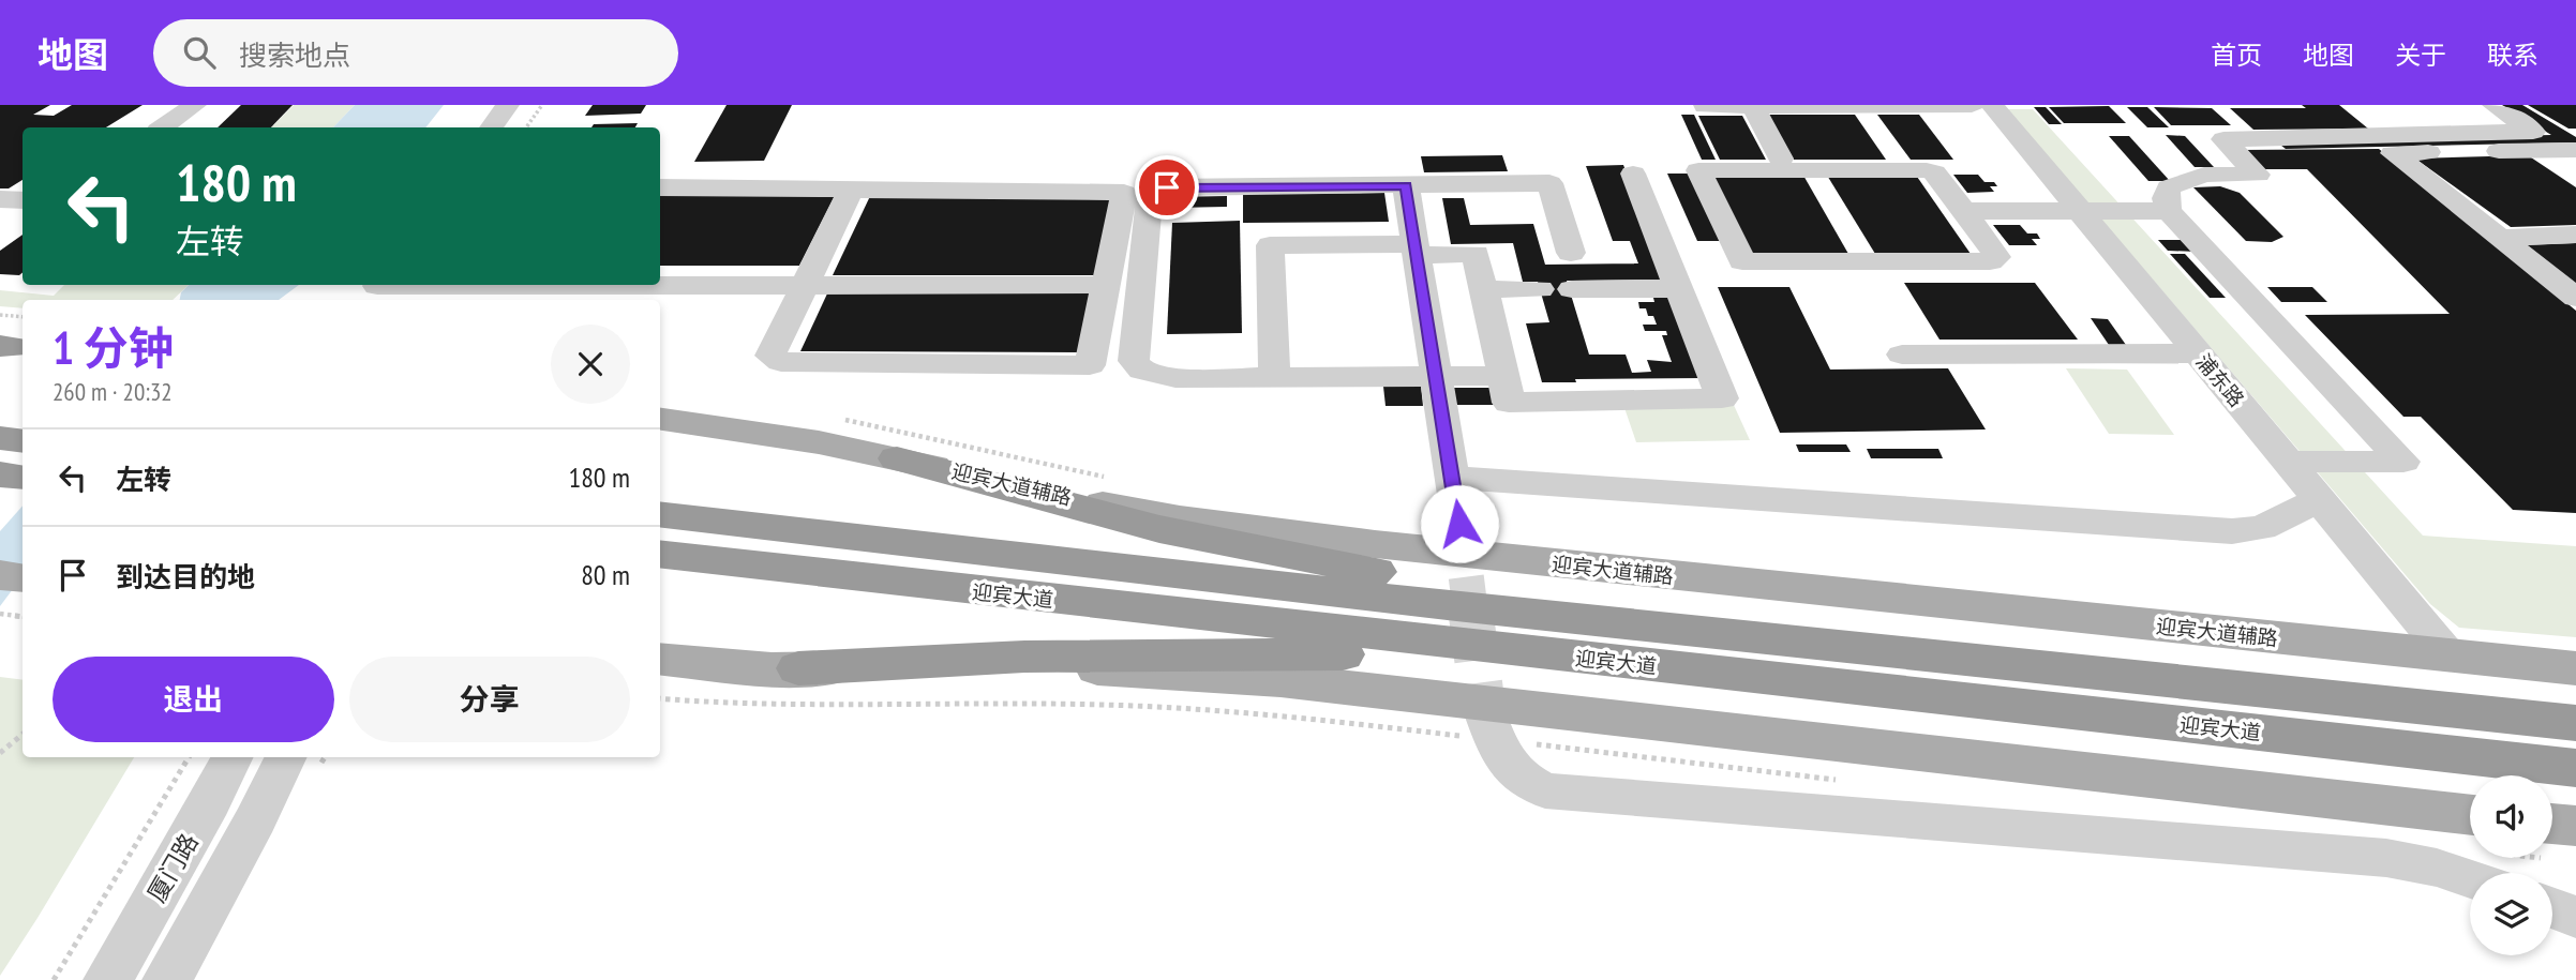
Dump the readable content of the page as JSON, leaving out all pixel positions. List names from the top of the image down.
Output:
{
  "streets": {
    "highway": ["迎宾大道"],
    "main road": ["迎宾大道辅路"],
    "street": ["浦东路", "厦门路"]
  },
  "crossings": [
    ["浦东路", "迎宾大道辅路"]
  ],
  "page": {
    "header": "地图",
    "search": "搜索地点",
    "nav": [
      "首页",
      "地图",
      "关于",
      "联系"
    ],
    "turn": ["180 m", "左转"],
    "heading": ["1 分钟", "260 m · 20:32"],
    "list": [
      {
        "name": "左转",
        "value": "180 m"
      },
      {
        "name": "到达目的地",
        "value": "80 m"
      }
    ],
    "buttons": ["退出", "分享"]
  }
}
